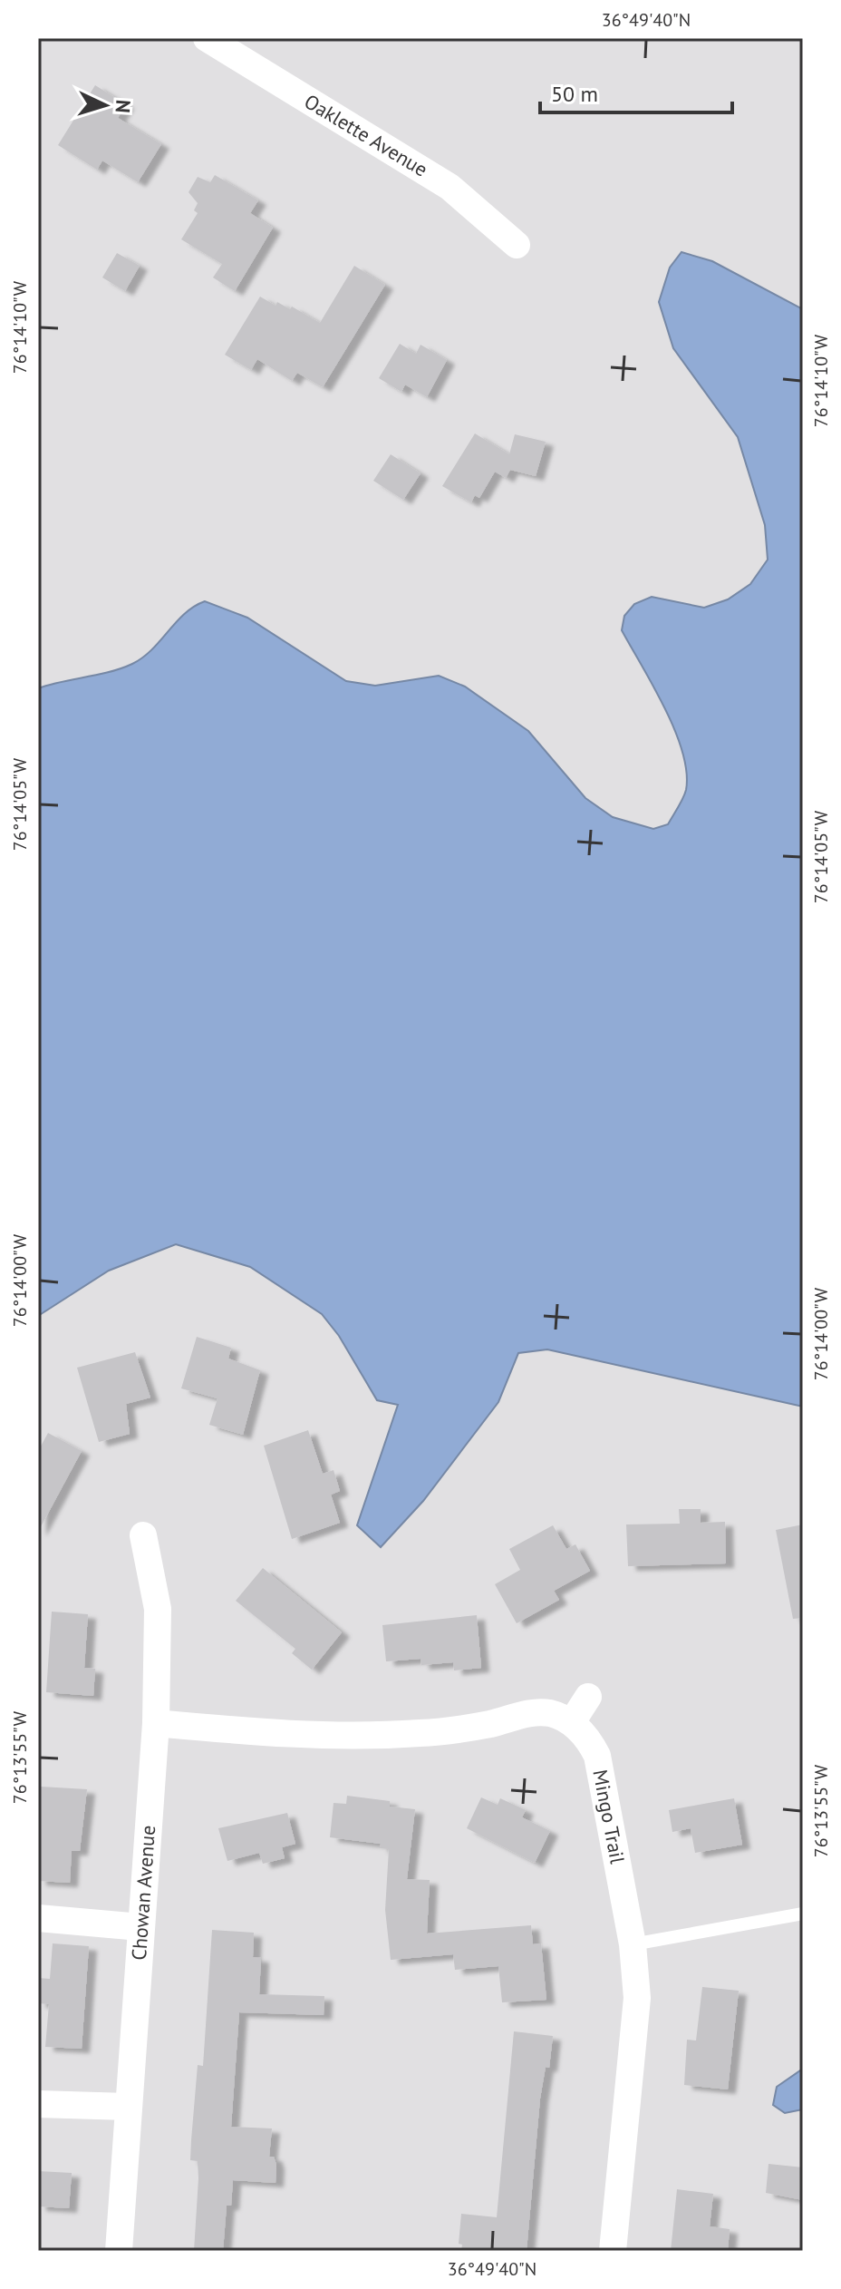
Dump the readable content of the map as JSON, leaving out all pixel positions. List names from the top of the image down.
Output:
{
  "streets": {
    "street": ["Oaklette Avenue", "Mingo Trail", "Chowan Avenue"]
  },
  "scale_bar": "50 m",
  "north": "right",
  "coordinates": [
    "36°49'40\"N",
    "76°14'10\"W",
    "76°14'05\"W",
    "76°14'00\"W",
    "76°13'55\"W"
  ]
}
